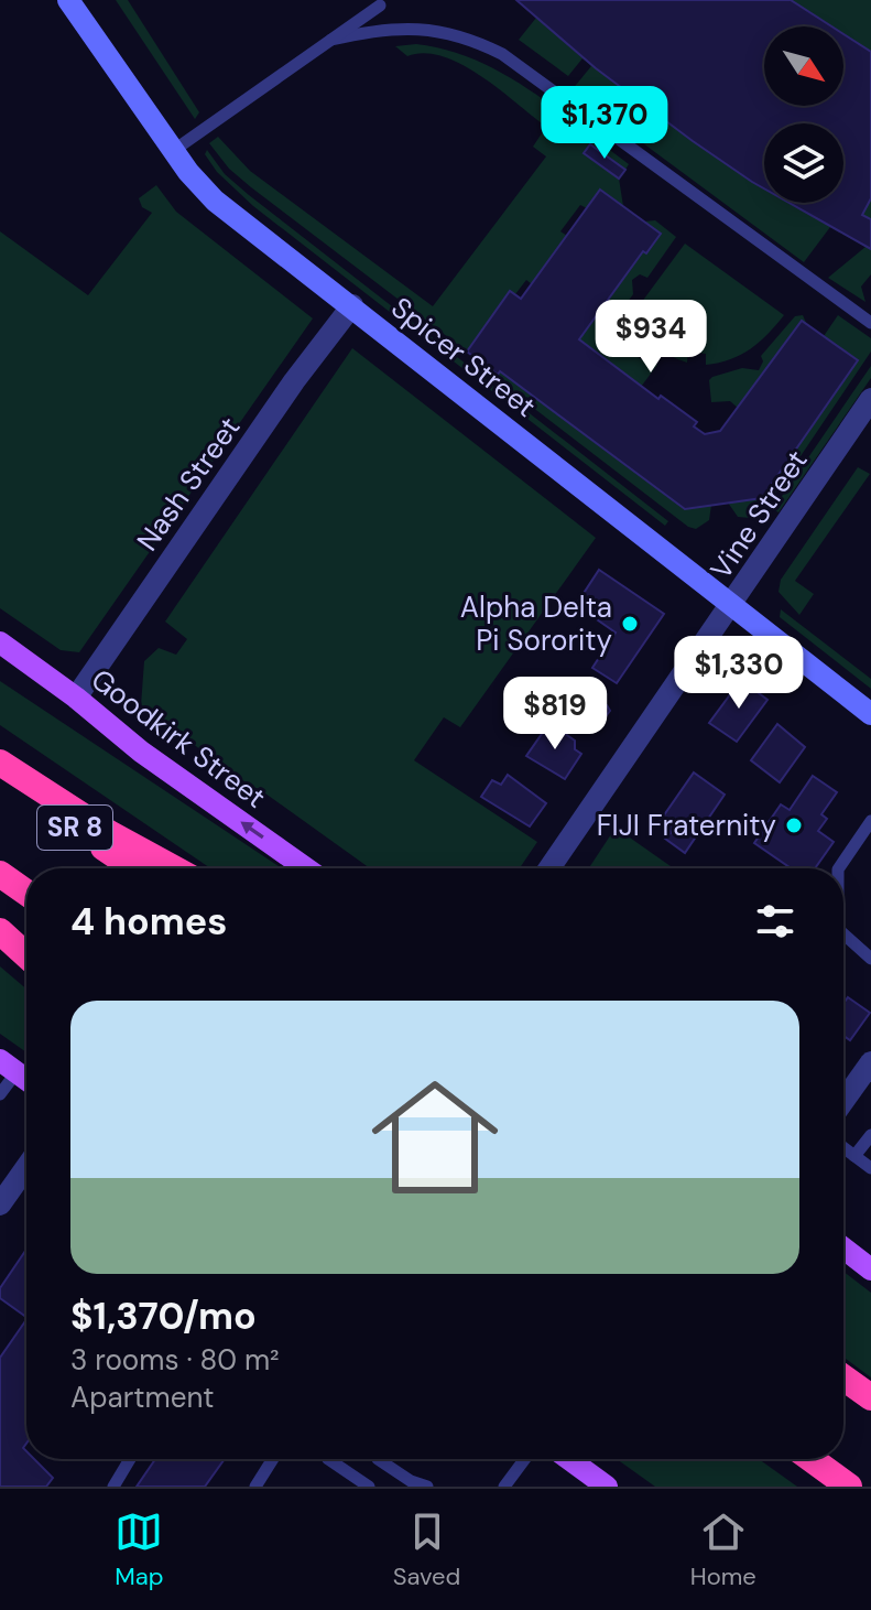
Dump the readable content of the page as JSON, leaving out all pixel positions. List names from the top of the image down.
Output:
{
  "streets": {
    "highway": ["SR 8"],
    "main road": ["Goodkirk Street"],
    "street": ["Spicer Street", "Nash Street", "Vine Street"]
  },
  "crossings": [
    ["Spicer Street", "Nash Street"],
    ["Spicer Street", "Vine Street"],
    ["Nash Street", "Goodkirk Street"]
  ],
  "one_way": ["Goodkirk Street"],
  "places": ["Alpha Delta Pi Sorority", "FIJI Fraternity"],
  "north": "bottom right",
  "page": {
    "price": [
      "$1,370",
      "$934",
      "$1,330",
      "$819"
    ],
    "heading": "4 homes",
    "list": [
      {
        "name": "$1,370/mo",
        "note": "3 rooms · 80 m² · Apartment"
      }
    ],
    "tabs": ["Map", "Saved", "Home"]
  }
}
